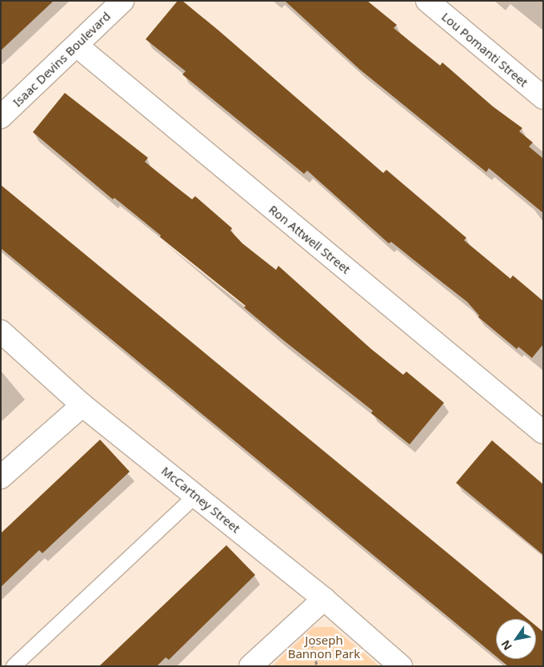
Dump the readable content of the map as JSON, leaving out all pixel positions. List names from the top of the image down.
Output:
{
  "streets": {
    "street": [
      "Lou Pomanti Street",
      "Isaac Devins Boulevard",
      "Ron Attwell Street",
      "McCartney Street"
    ]
  },
  "crossings": [
    ["Isaac Devins Boulevard", "Ron Attwell Street"]
  ],
  "parks": ["Joseph Bannon Park"],
  "north": "bottom left"
}
